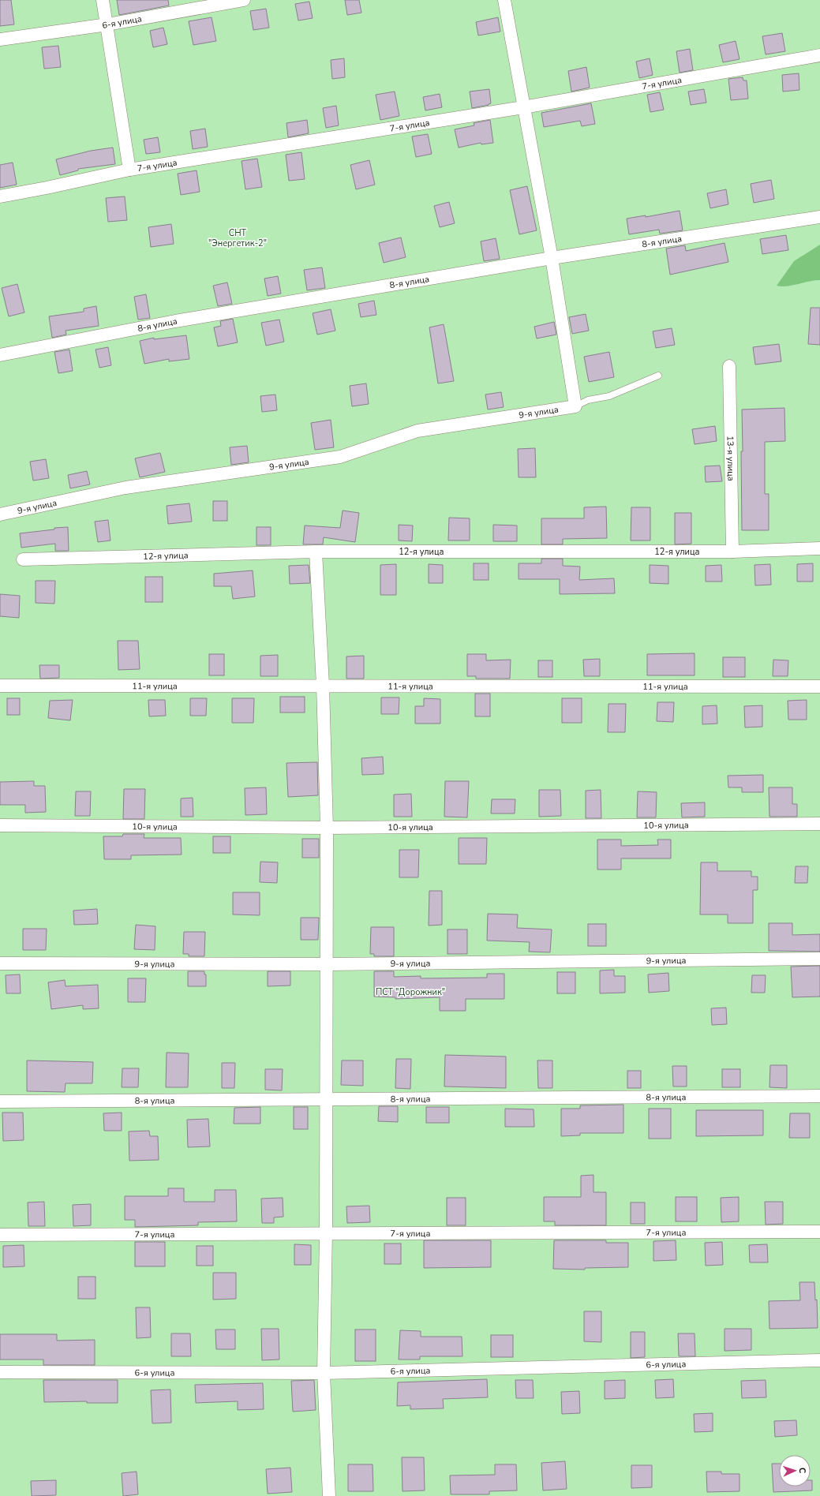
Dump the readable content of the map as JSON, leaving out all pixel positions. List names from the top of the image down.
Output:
{
  "streets": {
    "street": [
      "6-я улица",
      "7-я улица",
      "8-я улица",
      "9-я улица",
      "13-я улица",
      "12-я улица",
      "11-я улица",
      "10-я улица"
    ]
  },
  "crossings": [
    ["13-я улица", "12-я улица"]
  ],
  "parks": ["СHТ \"Энергетик-2\"", "ПСТ \"Дорожник\""],
  "north": "right"
}
